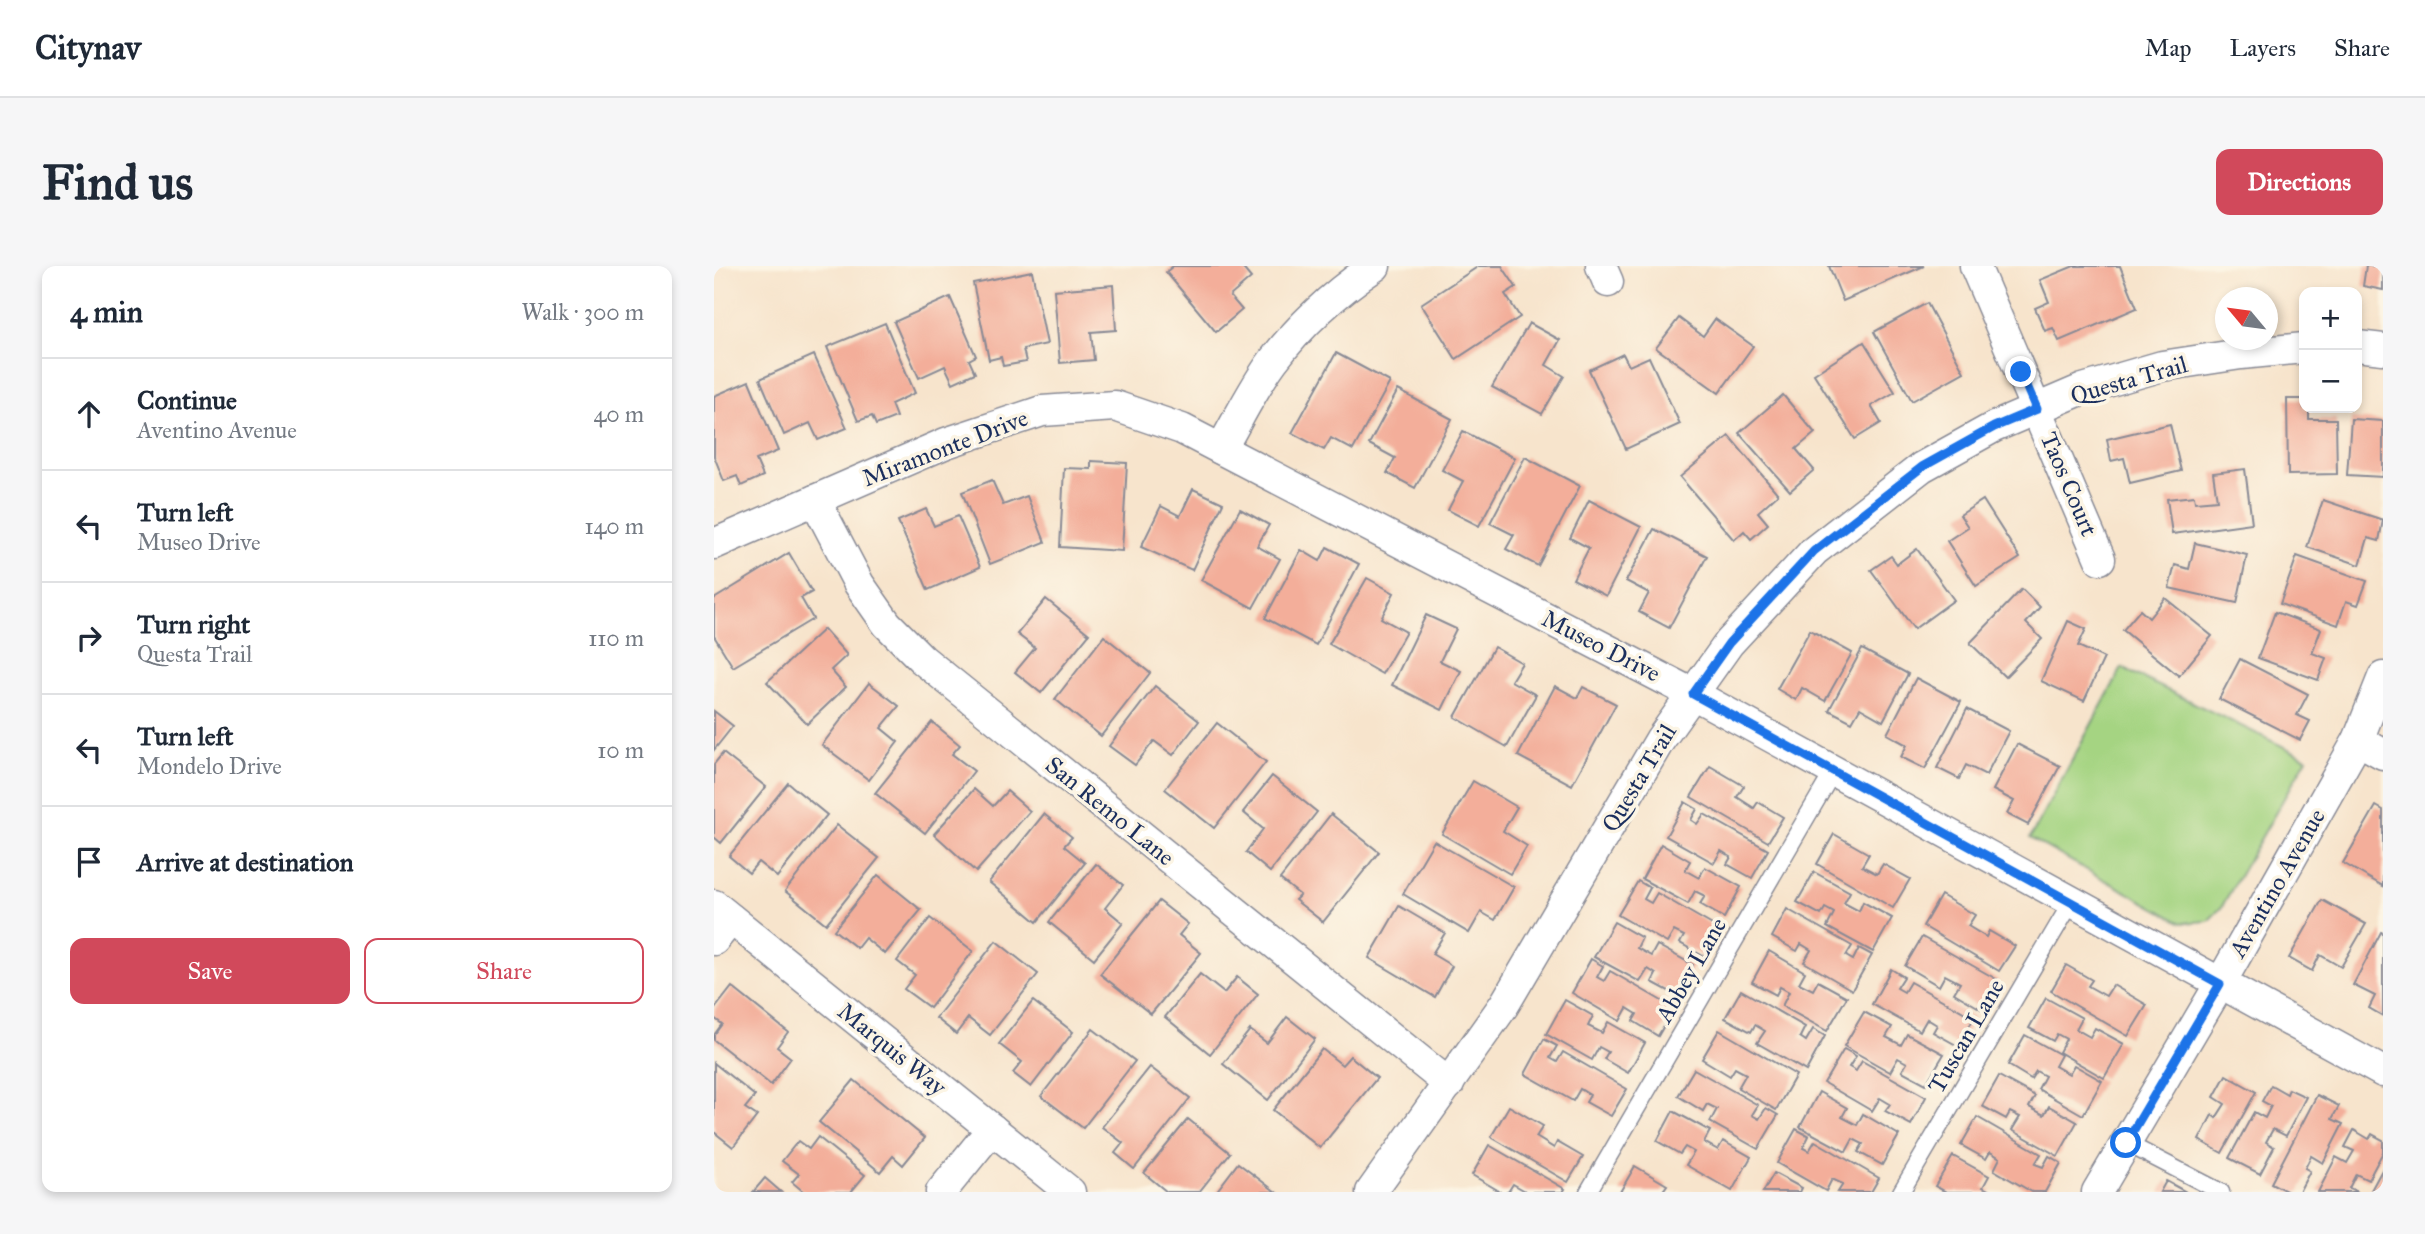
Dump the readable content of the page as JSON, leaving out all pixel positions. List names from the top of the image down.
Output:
{
  "streets": {
    "street": [
      "Questa Trail",
      "Miramonte Drive",
      "Taos Court",
      "Museo Drive",
      "San Remo Lane",
      "Aventino Avenue",
      "Marquis Way"
    ],
    "lane": ["Abbey Lane", "Tuscan Lane"]
  },
  "crossings": [
    ["Questa Trail", "Taos Court"],
    ["Questa Trail", "Museo Drive"],
    ["Questa Trail", "San Remo Lane"],
    ["Miramonte Drive", "Museo Drive"],
    ["Miramonte Drive", "San Remo Lane"],
    ["Museo Drive", "Aventino Avenue"],
    ["Museo Drive", "Abbey Lane"],
    ["Museo Drive", "Tuscan Lane"]
  ],
  "north": "top left",
  "page": {
    "header": "Citynav",
    "nav": ["Map", "Layers", "Share"],
    "buttons": [
      "Directions",
      ["Save", "Share"]
    ],
    "title": "Find us",
    "heading": ["4 min", "Walk · 300 m"],
    "map_buttons": ["+", "−"],
    "list": [
      ["Continue", "Aventino Avenue", "40 m"],
      ["Turn left", "Museo Drive", "140 m"],
      ["Turn right", "Questa Trail", "110 m"],
      ["Turn left", "Mondelo Drive", "10 m"],
      "Arrive at destination"
    ]
  }
}
